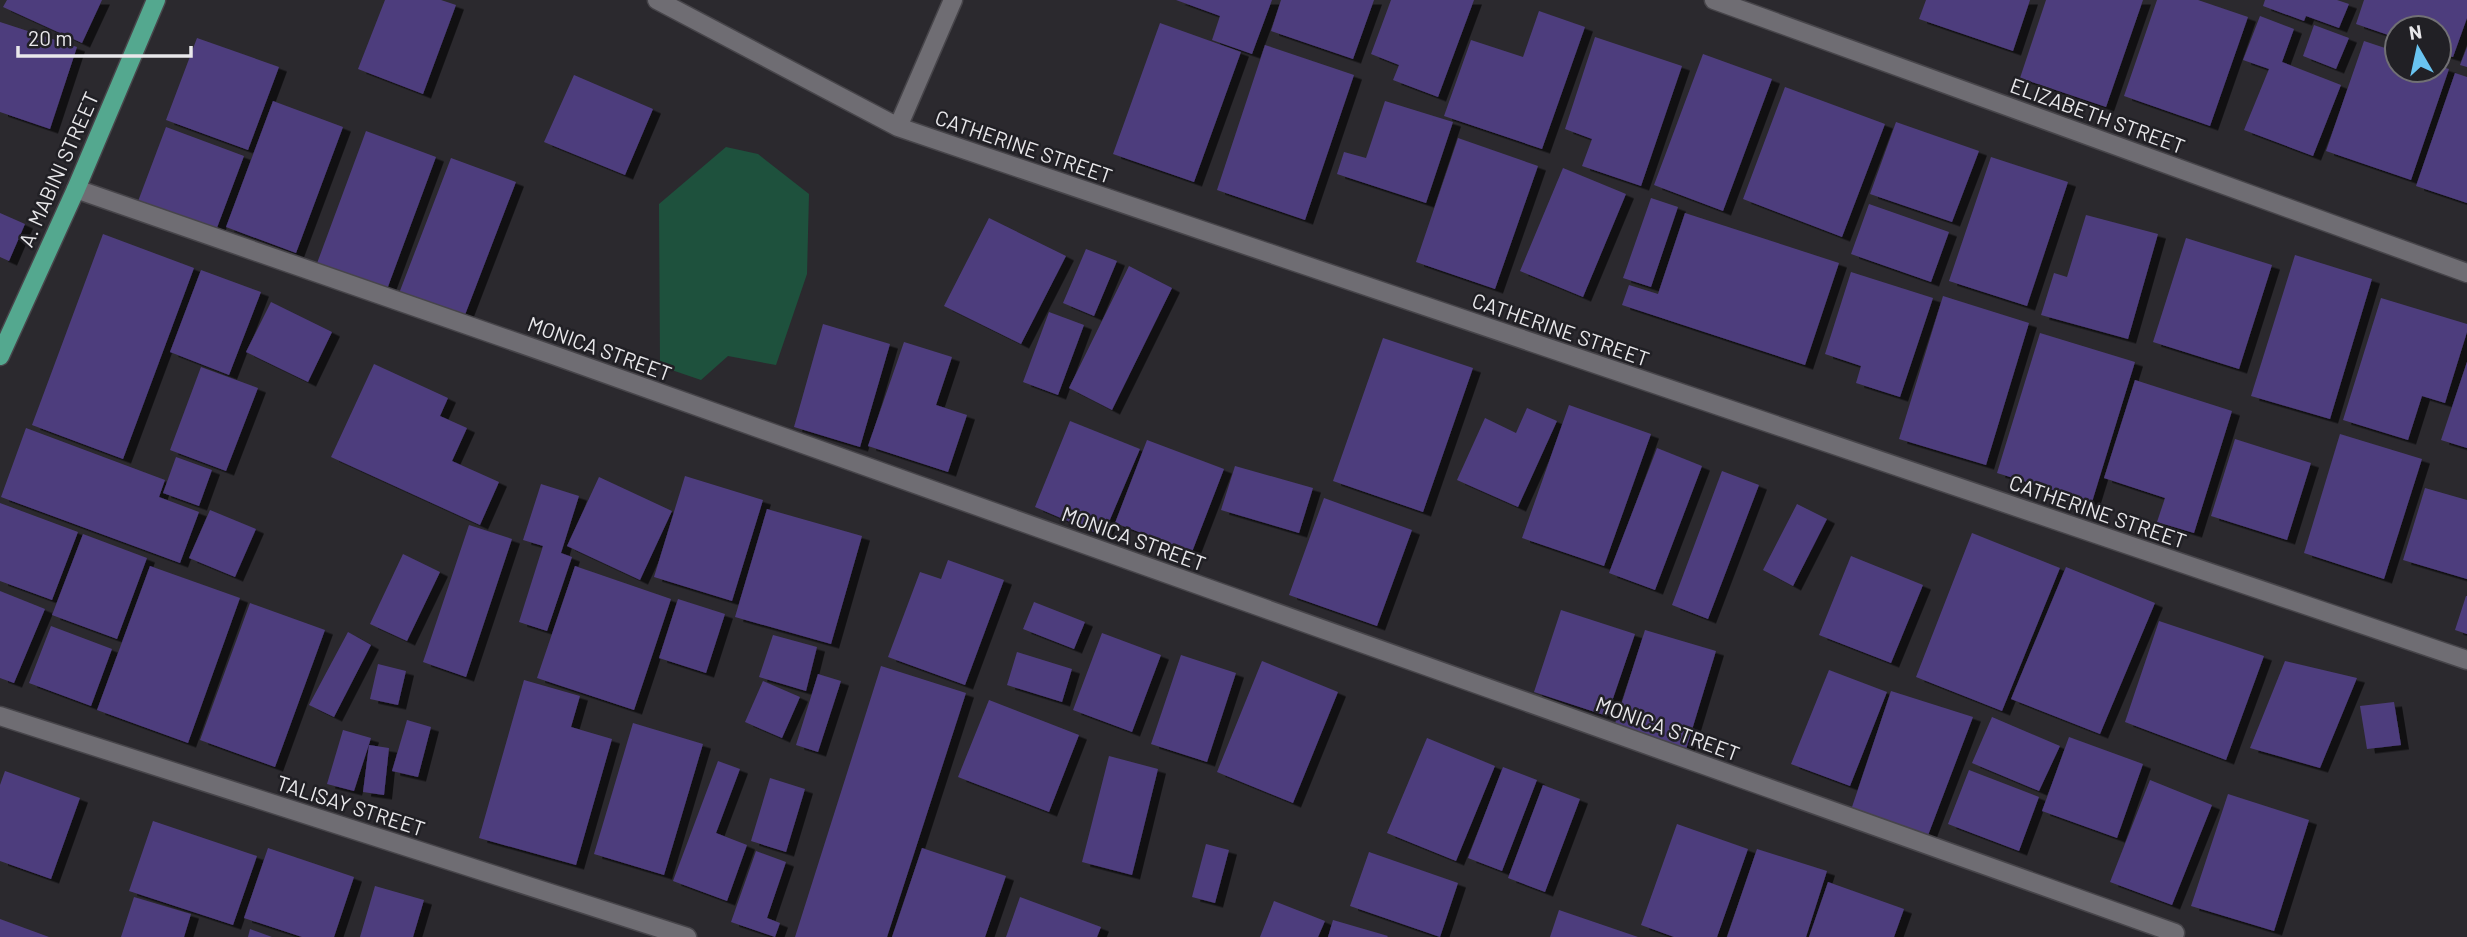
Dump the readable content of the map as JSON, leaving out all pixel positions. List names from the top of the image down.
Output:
{
  "streets": {
    "main road": ["A. MABINI STREET"],
    "street": [
      "ELIZABETH STREET",
      "CATHERINE STREET",
      "MONICA STREET",
      "TALISAY STREET"
    ]
  },
  "crossings": [
    ["A. MABINI STREET", "MONICA STREET"]
  ],
  "scale_bar": "20 m",
  "north": "top"
}
